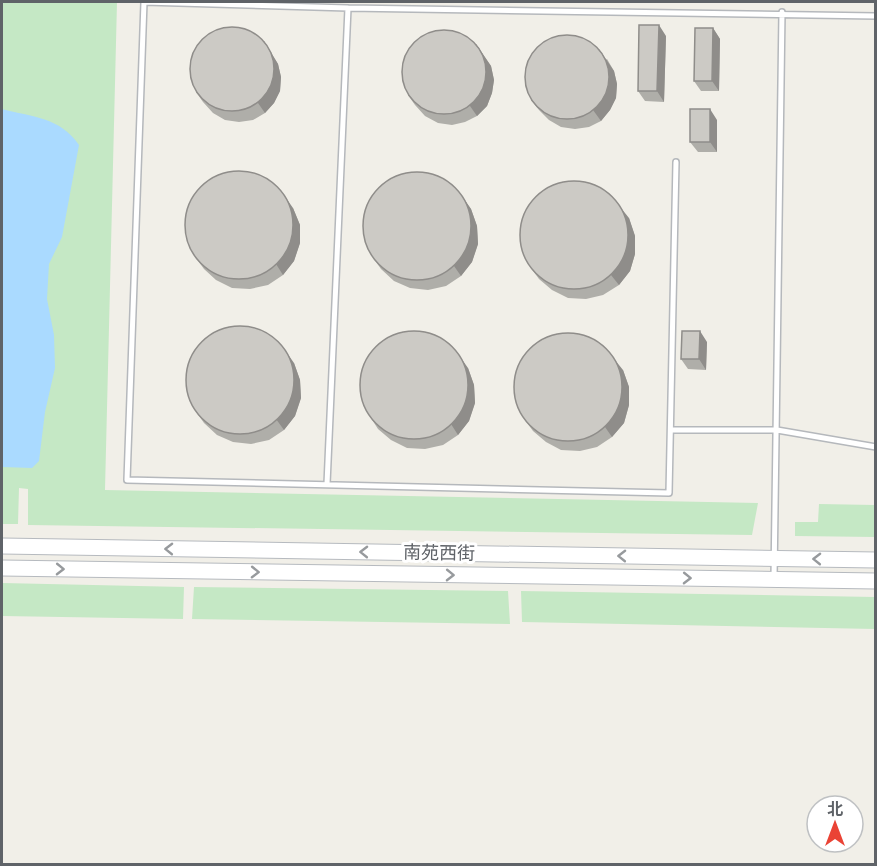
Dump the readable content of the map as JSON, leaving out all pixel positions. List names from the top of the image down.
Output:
{
  "streets": {
    "main road": ["南苑西街"]
  },
  "north": "top"
}
